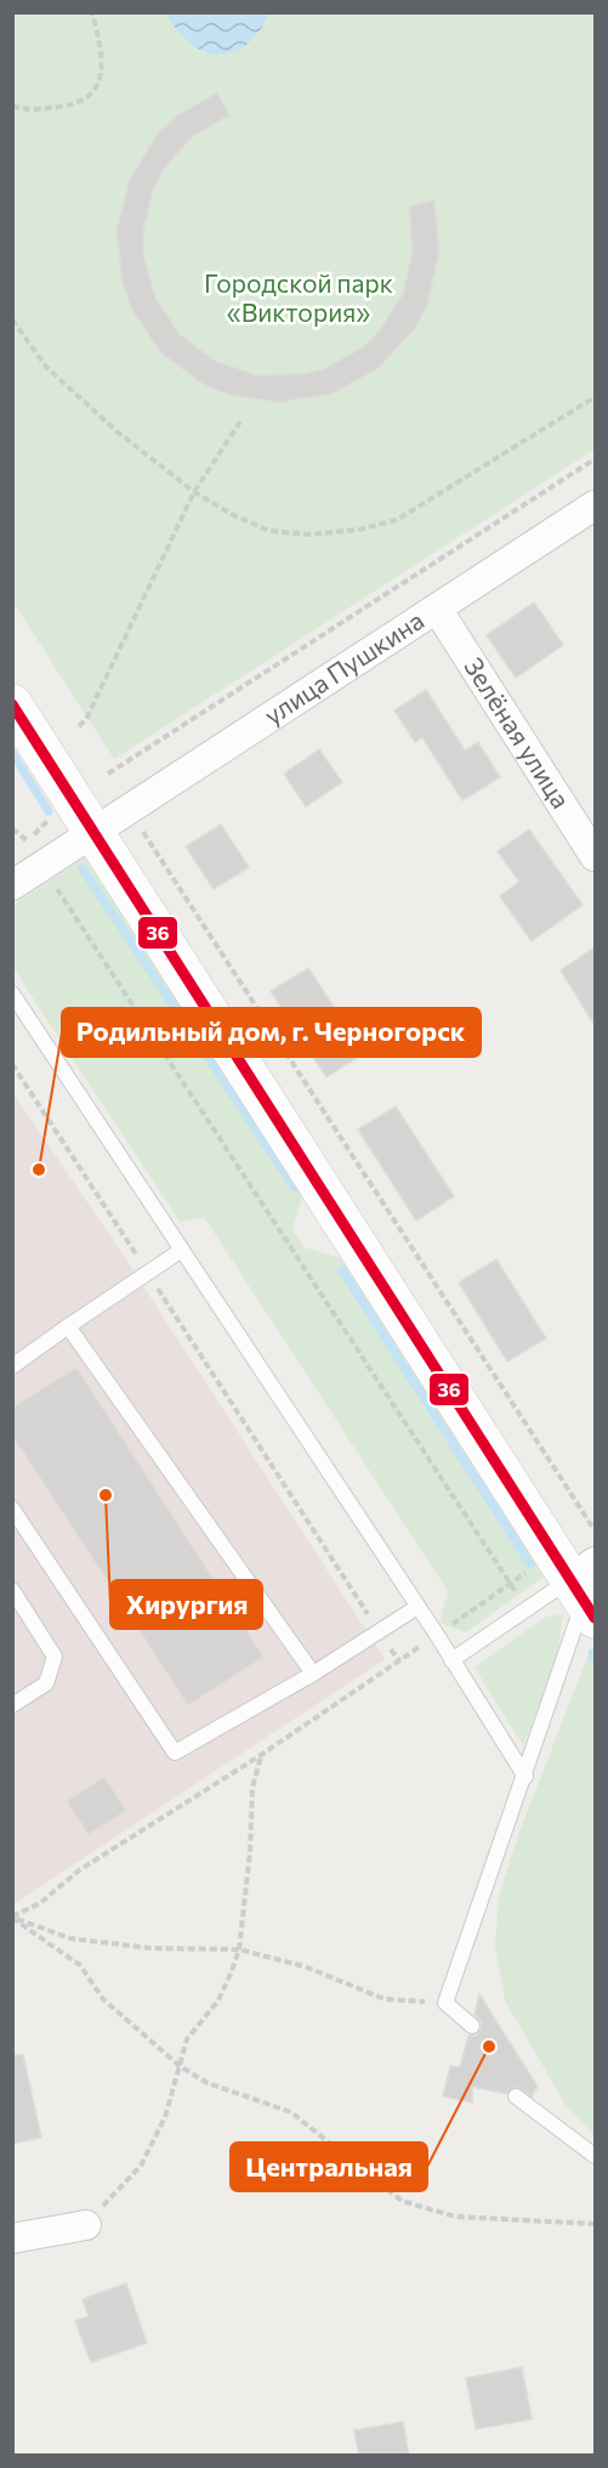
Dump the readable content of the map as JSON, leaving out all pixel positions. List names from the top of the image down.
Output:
{
  "streets": {
    "street": ["улица Пушкина", "Зелёная улица"]
  },
  "crossings": [
    ["улица Пушкина", "Зелёная улица"]
  ],
  "parks": ["Городской парк «Виктория»"],
  "places": ["Родильный дом, г. Черногорск", "Хирургия", "Центральная"],
  "lines": ["transit line 36"]
}
